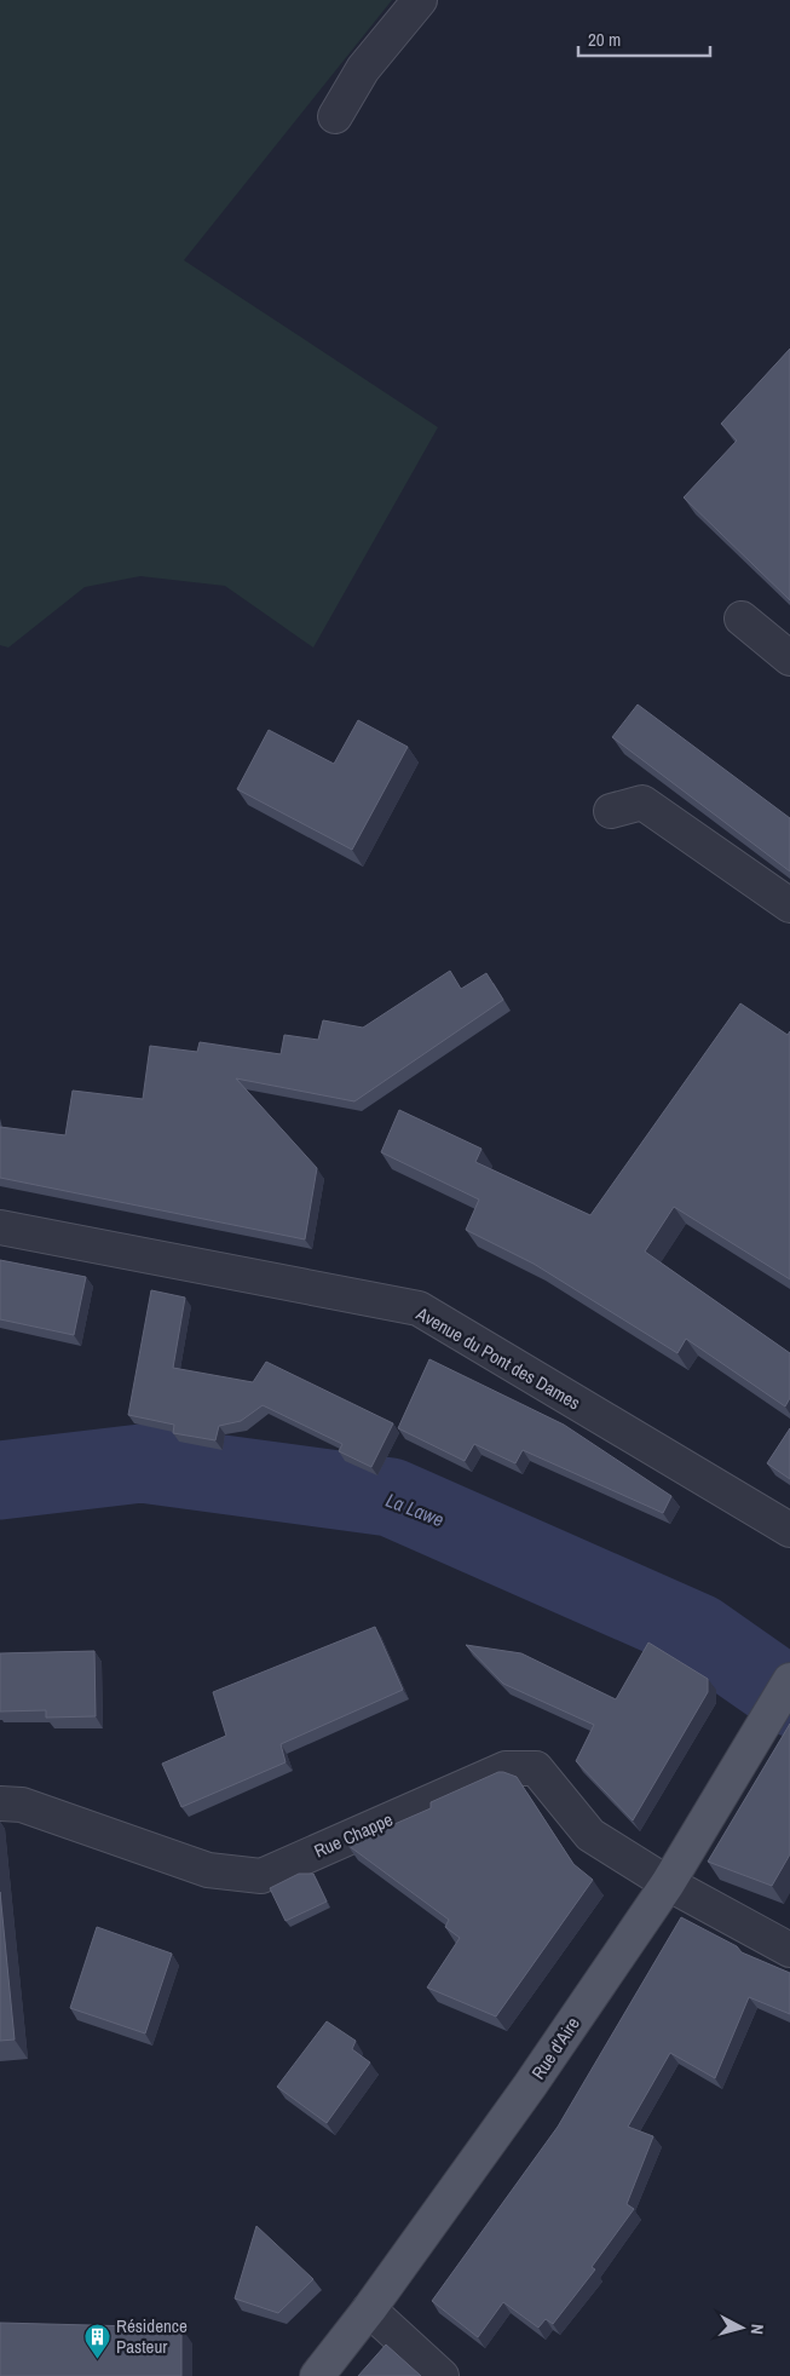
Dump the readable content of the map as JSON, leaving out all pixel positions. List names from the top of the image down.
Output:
{
  "streets": {
    "main road": ["Rue d'Aire"],
    "street": ["Avenue du Pont des Dames", "Rue Chappe"]
  },
  "crossings": [
    ["Rue Chappe", "Rue d'Aire"]
  ],
  "water": ["La Lawe"],
  "places": {
    "building": ["Résidence Pasteur"]
  },
  "scale_bar": "20 m",
  "north": "right"
}
